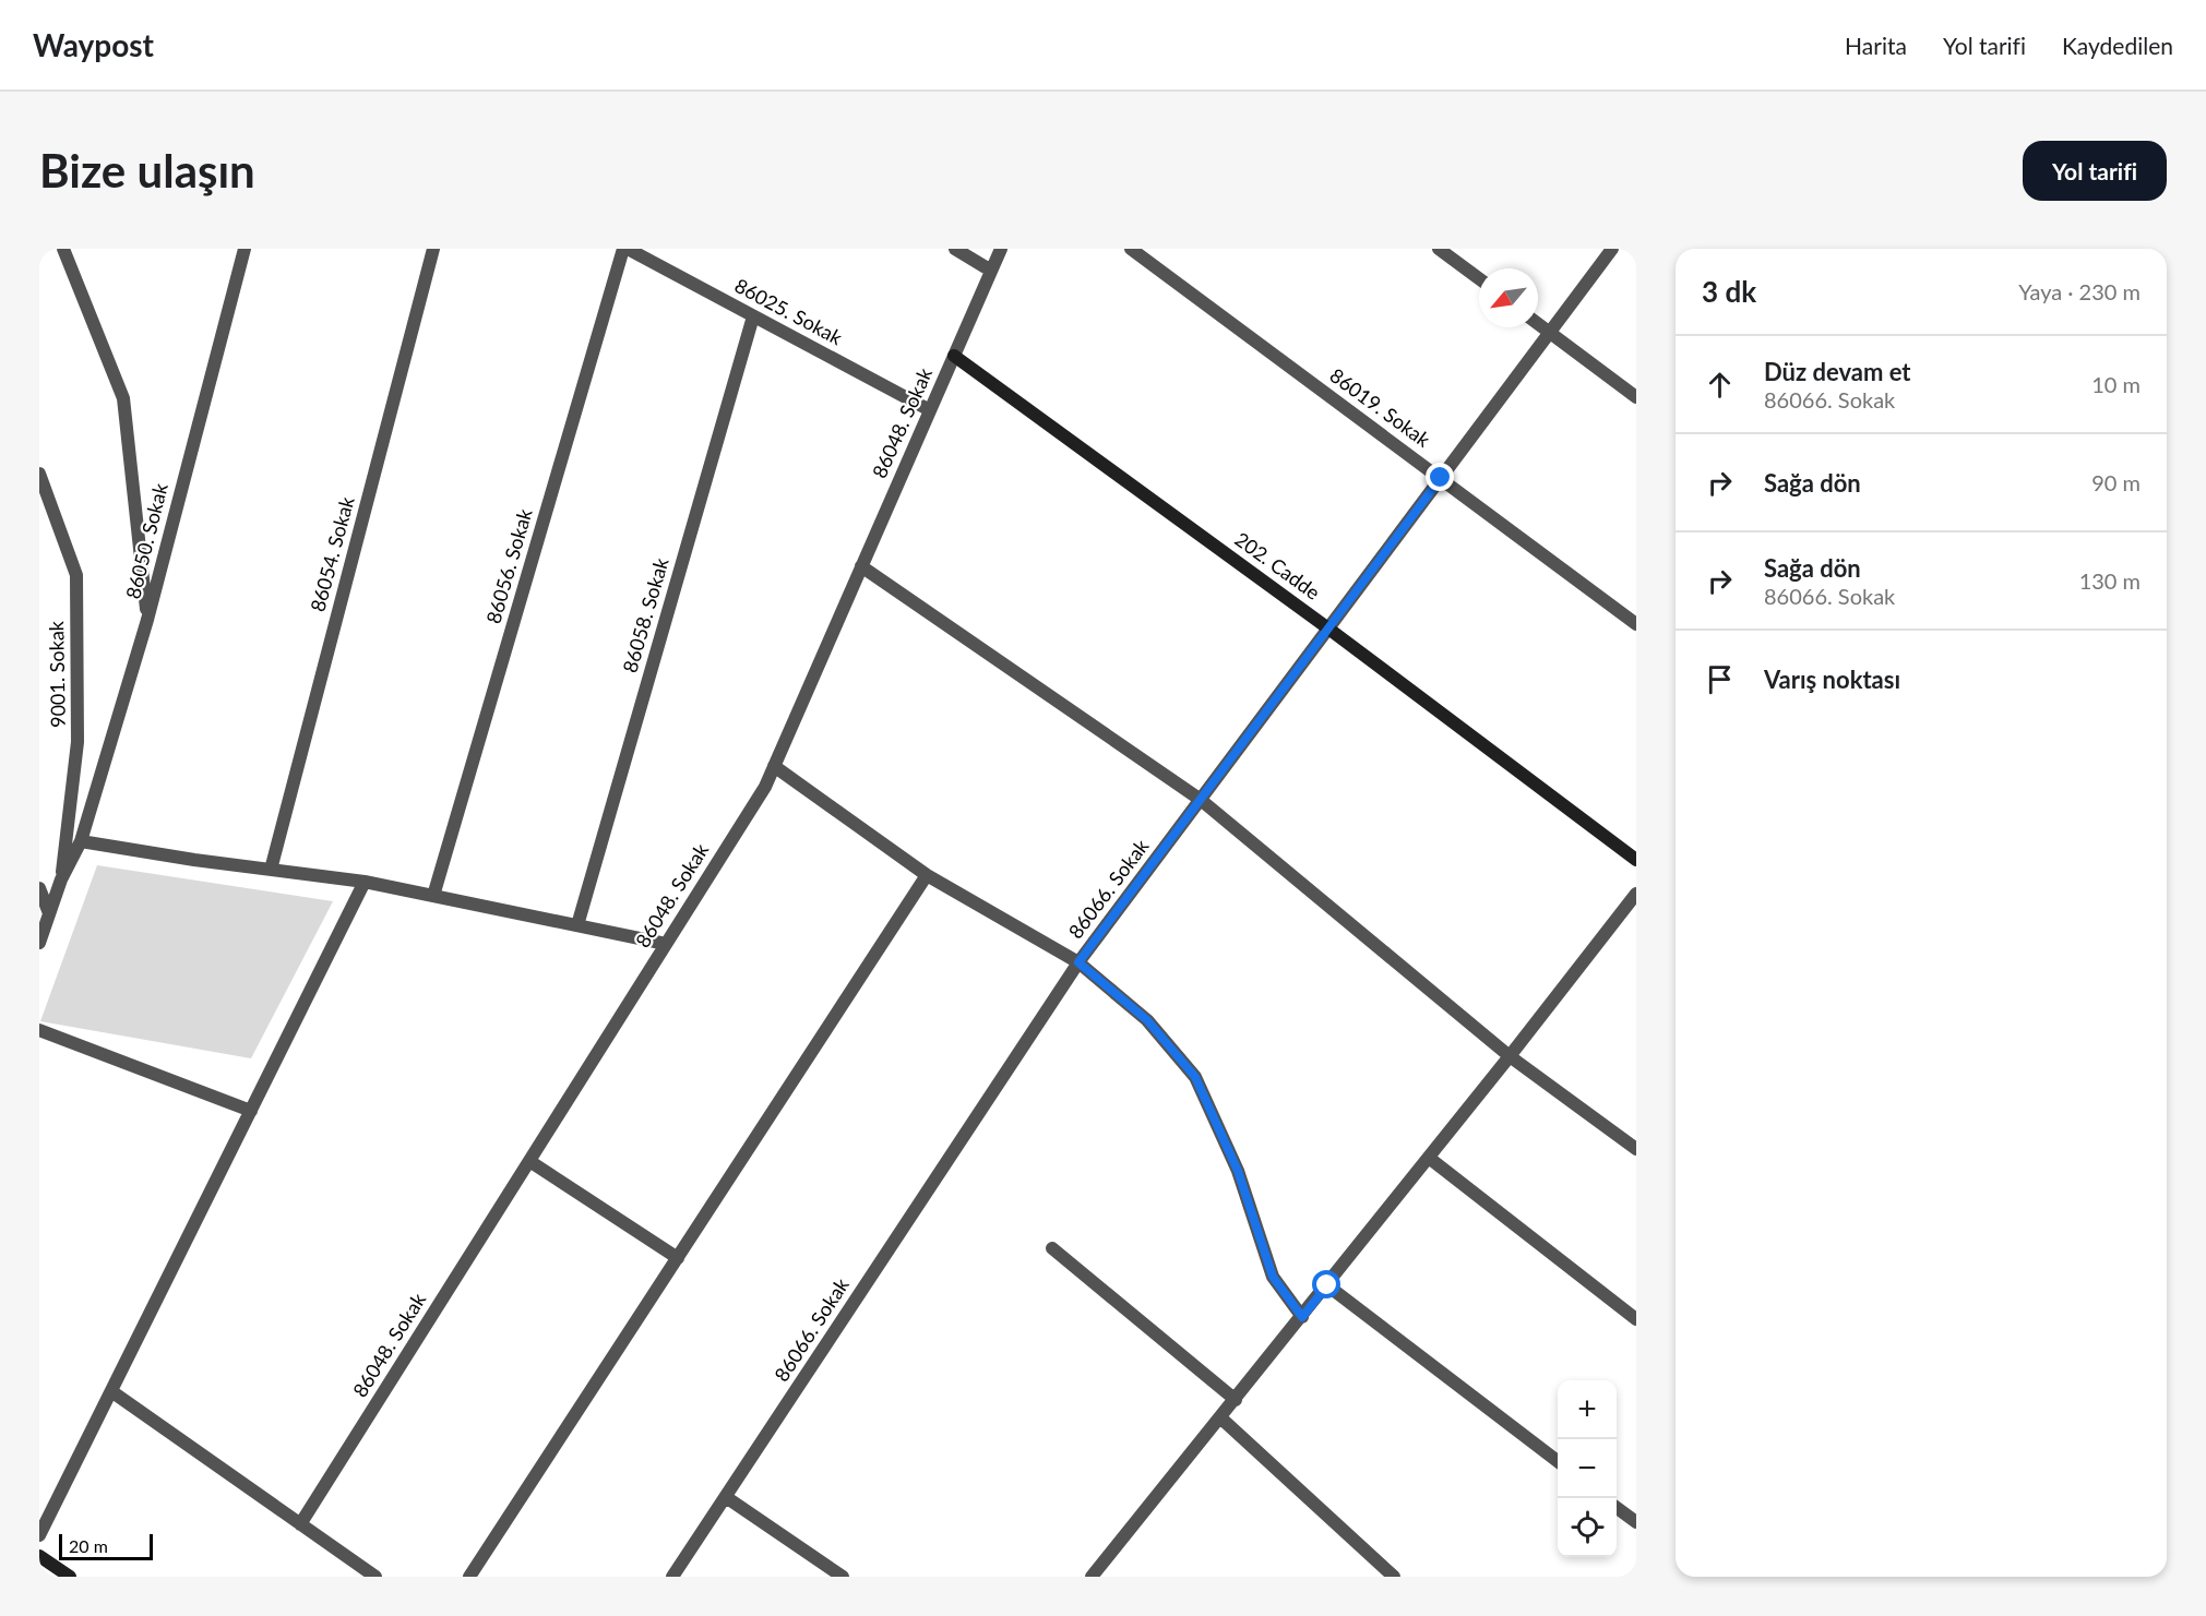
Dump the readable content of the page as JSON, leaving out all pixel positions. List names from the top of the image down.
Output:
{
  "streets": {
    "street": [
      "86025. Sokak",
      "86019. Sokak",
      "86048. Sokak",
      "86050. Sokak",
      "86054. Sokak",
      "86056. Sokak",
      "202. Cadde",
      "86058. Sokak",
      "9001. Sokak",
      "86066. Sokak"
    ]
  },
  "crossings": [
    ["86025. Sokak", "86048. Sokak"],
    ["86025. Sokak", "86056. Sokak"],
    ["86025. Sokak", "86058. Sokak"],
    ["86019. Sokak", "86066. Sokak"],
    ["86048. Sokak", "202. Cadde"],
    ["86050. Sokak", "9001. Sokak"],
    ["202. Cadde", "86066. Sokak"]
  ],
  "scale_bar": "20 m",
  "north": "bottom left",
  "page": {
    "header": "Waypost",
    "nav": ["Harita", "Yol tarifi", "Kaydedilen"],
    "buttons": "Yol tarifi",
    "title": "Bize ulaşın",
    "heading": ["3 dk", "Yaya · 230 m"],
    "list": [
      ["Düz devam et", "86066. Sokak", "10 m"],
      ["Sağa dön", "90 m"],
      ["Sağa dön", "86066. Sokak", "130 m"],
      "Varış noktası"
    ],
    "map_buttons": ["+", "−"],
    "scale": "20 m"
  }
}
